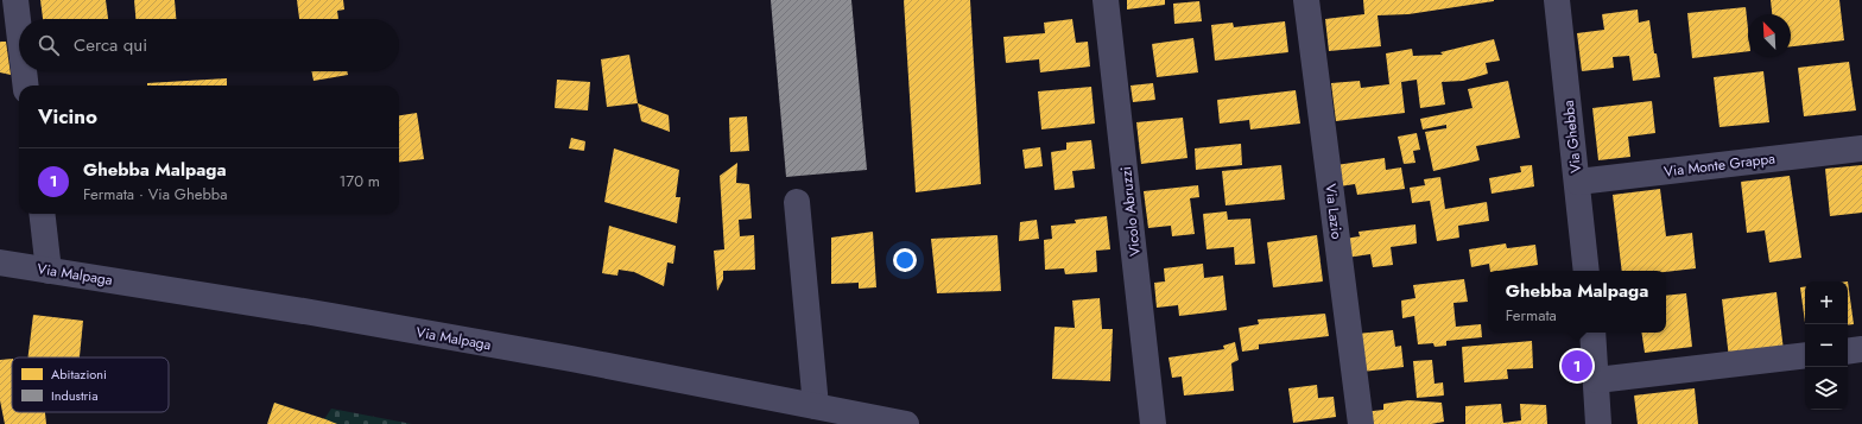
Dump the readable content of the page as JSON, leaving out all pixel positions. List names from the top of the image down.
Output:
{
  "streets": {
    "street": [
      "Via Ghebba",
      "Via Monte Grappa",
      "Vicolo Abruzzi",
      "Via Lazio",
      "Via Malpaga"
    ]
  },
  "crossings": [
    ["Via Ghebba", "Via Monte Grappa"]
  ],
  "legend": ["Abitazioni", "Industria"],
  "north": "top left",
  "page": {
    "search": "Cerca qui",
    "heading": "Vicino",
    "list": [
      {
        "mark": "1",
        "name": "Ghebba Malpaga",
        "note": "Fermata · Via Ghebba",
        "value": "170 m"
      }
    ],
    "popup": ["Ghebba Malpaga", "Fermata"],
    "map_buttons": ["+", "−"],
    "pins": "1"
  }
}
